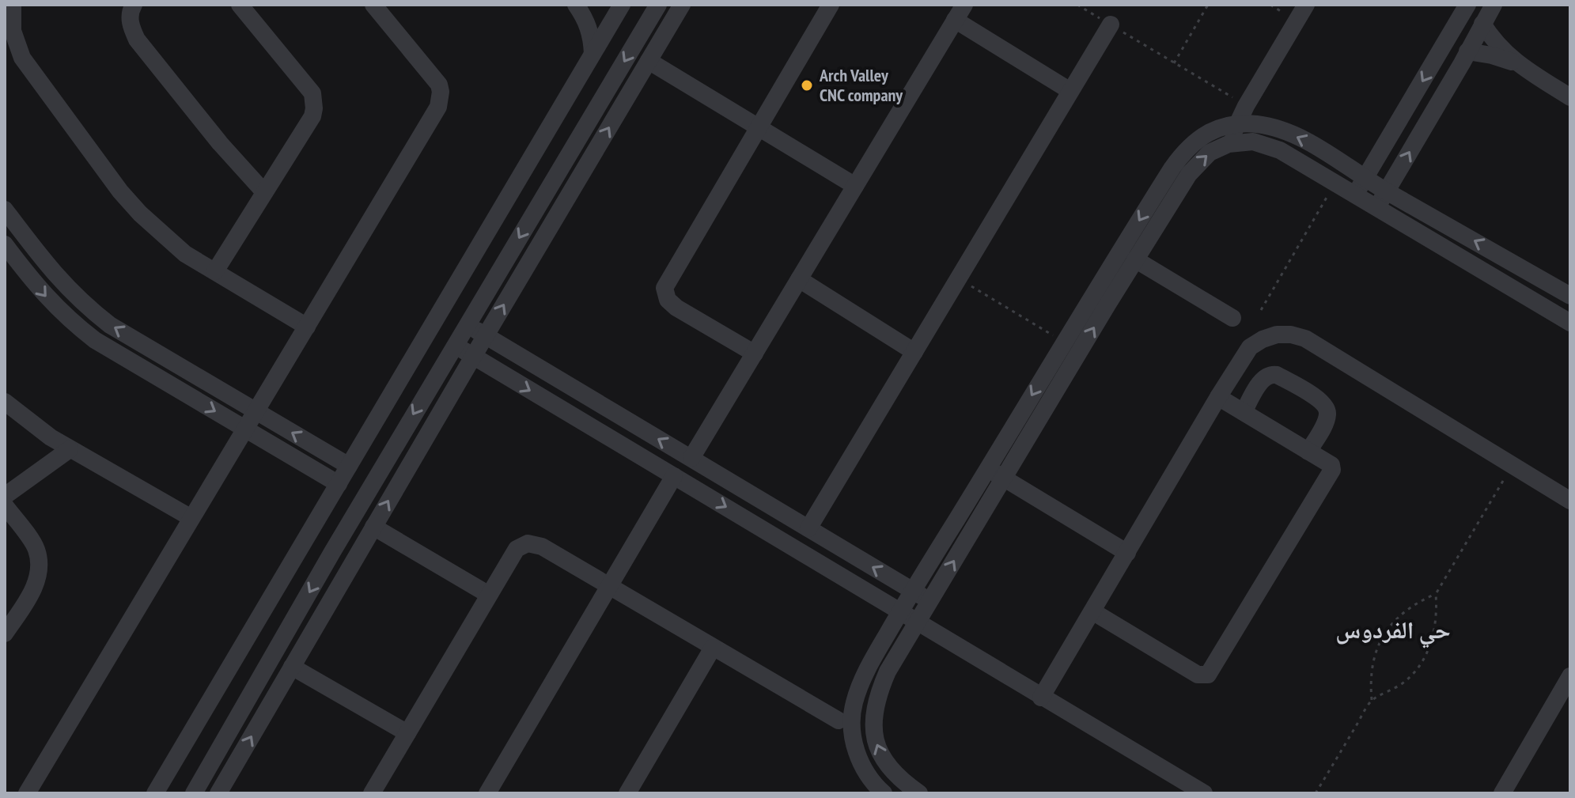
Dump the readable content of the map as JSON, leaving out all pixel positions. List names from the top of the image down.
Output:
{
  "districts": ["حي الفردوس"],
  "places": ["Arch Valley CNC company"]
}
